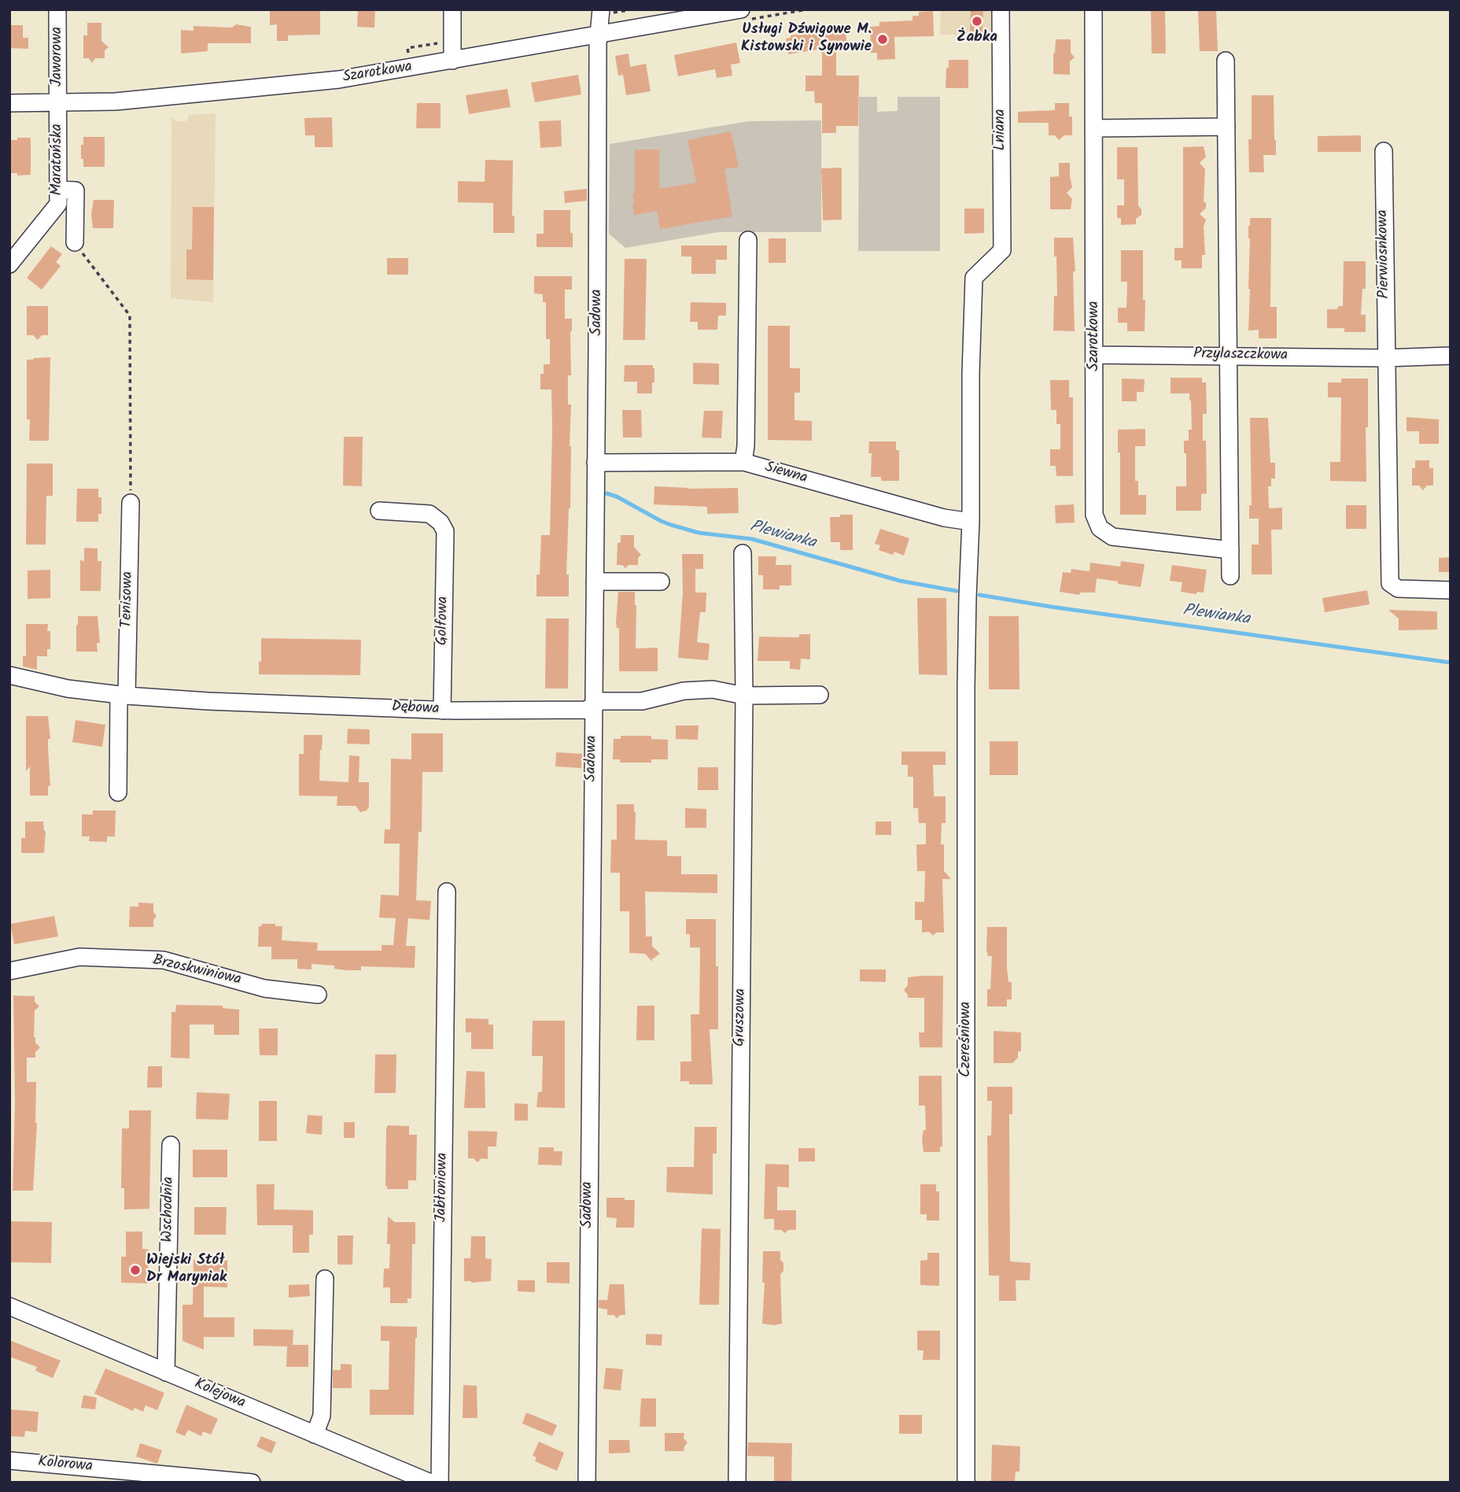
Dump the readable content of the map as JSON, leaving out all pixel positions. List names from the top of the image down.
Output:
{
  "streets": {
    "street": [
      "Jaworowa",
      "Szarotkowa",
      "Lniana",
      "Maratońska",
      "Pierwiosnkowa",
      "Sadowa",
      "Przylaszczkowa",
      "Siewna",
      "Tenisowa",
      "Golfowa",
      "Dębowa",
      "Brzoskwiniowa",
      "Gruszowa",
      "Czereśniowa",
      "Jabłoniowa",
      "Wschodnia",
      "Kolejowa",
      "Kolorowa"
    ]
  },
  "crossings": [
    ["Jaworowa", "Szarotkowa"],
    ["Jaworowa", "Maratońska"],
    ["Szarotkowa", "Maratońska"],
    ["Szarotkowa", "Sadowa"],
    ["Szarotkowa", "Przylaszczkowa"],
    ["Lniana", "Czereśniowa"],
    ["Pierwiosnkowa", "Przylaszczkowa"],
    ["Sadowa", "Siewna"],
    ["Sadowa", "Dębowa"],
    ["Siewna", "Czereśniowa"],
    ["Tenisowa", "Dębowa"],
    ["Golfowa", "Dębowa"],
    ["Dębowa", "Gruszowa"],
    ["Wschodnia", "Kolejowa"]
  ],
  "water": ["Plewianka"],
  "places": ["Żabka", "Usługi Dźwigowe M. Kistowski i Synowie", "Wiejski Stół Dr Maryniak"]
}
